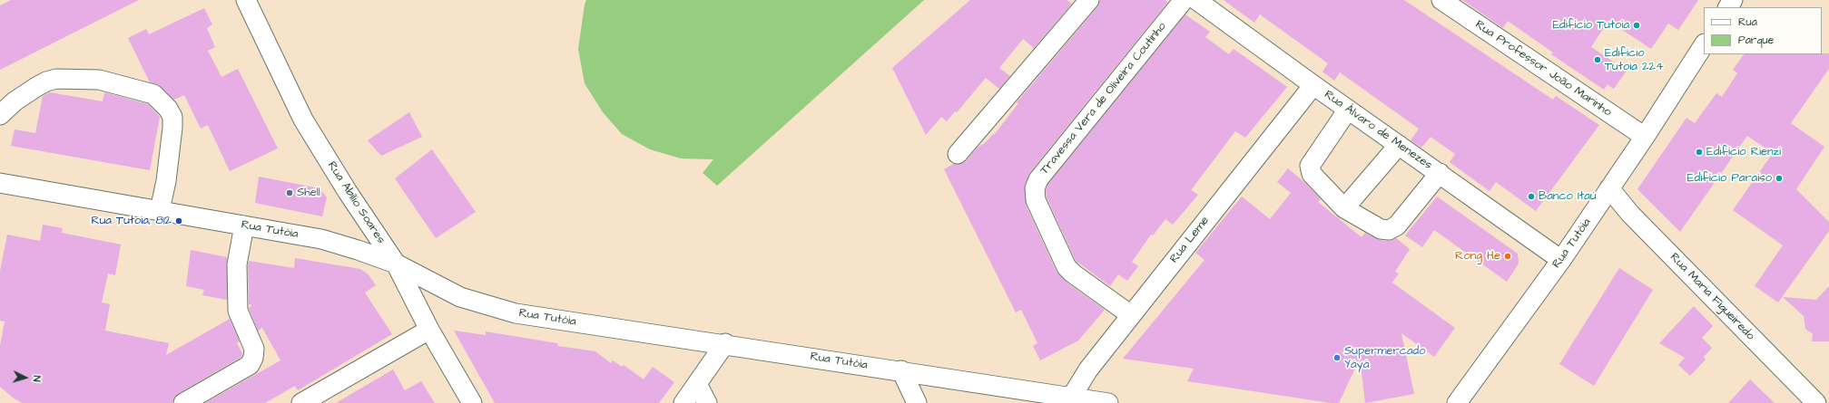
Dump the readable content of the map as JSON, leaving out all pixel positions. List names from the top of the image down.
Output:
{
  "streets": {
    "street": [
      "Rua Professor João Marinho",
      "Travessa Vera de Oliveira Coutinho",
      "Rua Álvaro de Menezes",
      "Rua Abílio Soares",
      "Rua Tutóia",
      "Rua Leme",
      "Rua Maria Figueiredo"
    ]
  },
  "crossings": [
    ["Rua Professor João Marinho", "Rua Tutóia"],
    ["Travessa Vera de Oliveira Coutinho", "Rua Leme"],
    ["Rua Álvaro de Menezes", "Rua Tutóia"],
    ["Rua Álvaro de Menezes", "Rua Leme"],
    ["Rua Abílio Soares", "Rua Tutóia"],
    ["Rua Tutóia", "Rua Leme"],
    ["Rua Tutóia", "Rua Maria Figueiredo"]
  ],
  "places": [
    "Edifício Tutoia",
    "Edifício Tutoia 224",
    "Edifício Rienzi",
    "Edifício Paraíso",
    "Shell",
    "Banco Itaú",
    "Rua Tutoia, 812",
    "Rong He",
    "Supermercado Yáyá"
  ],
  "legend": ["Rua", "Parque"],
  "north": "right"
}
